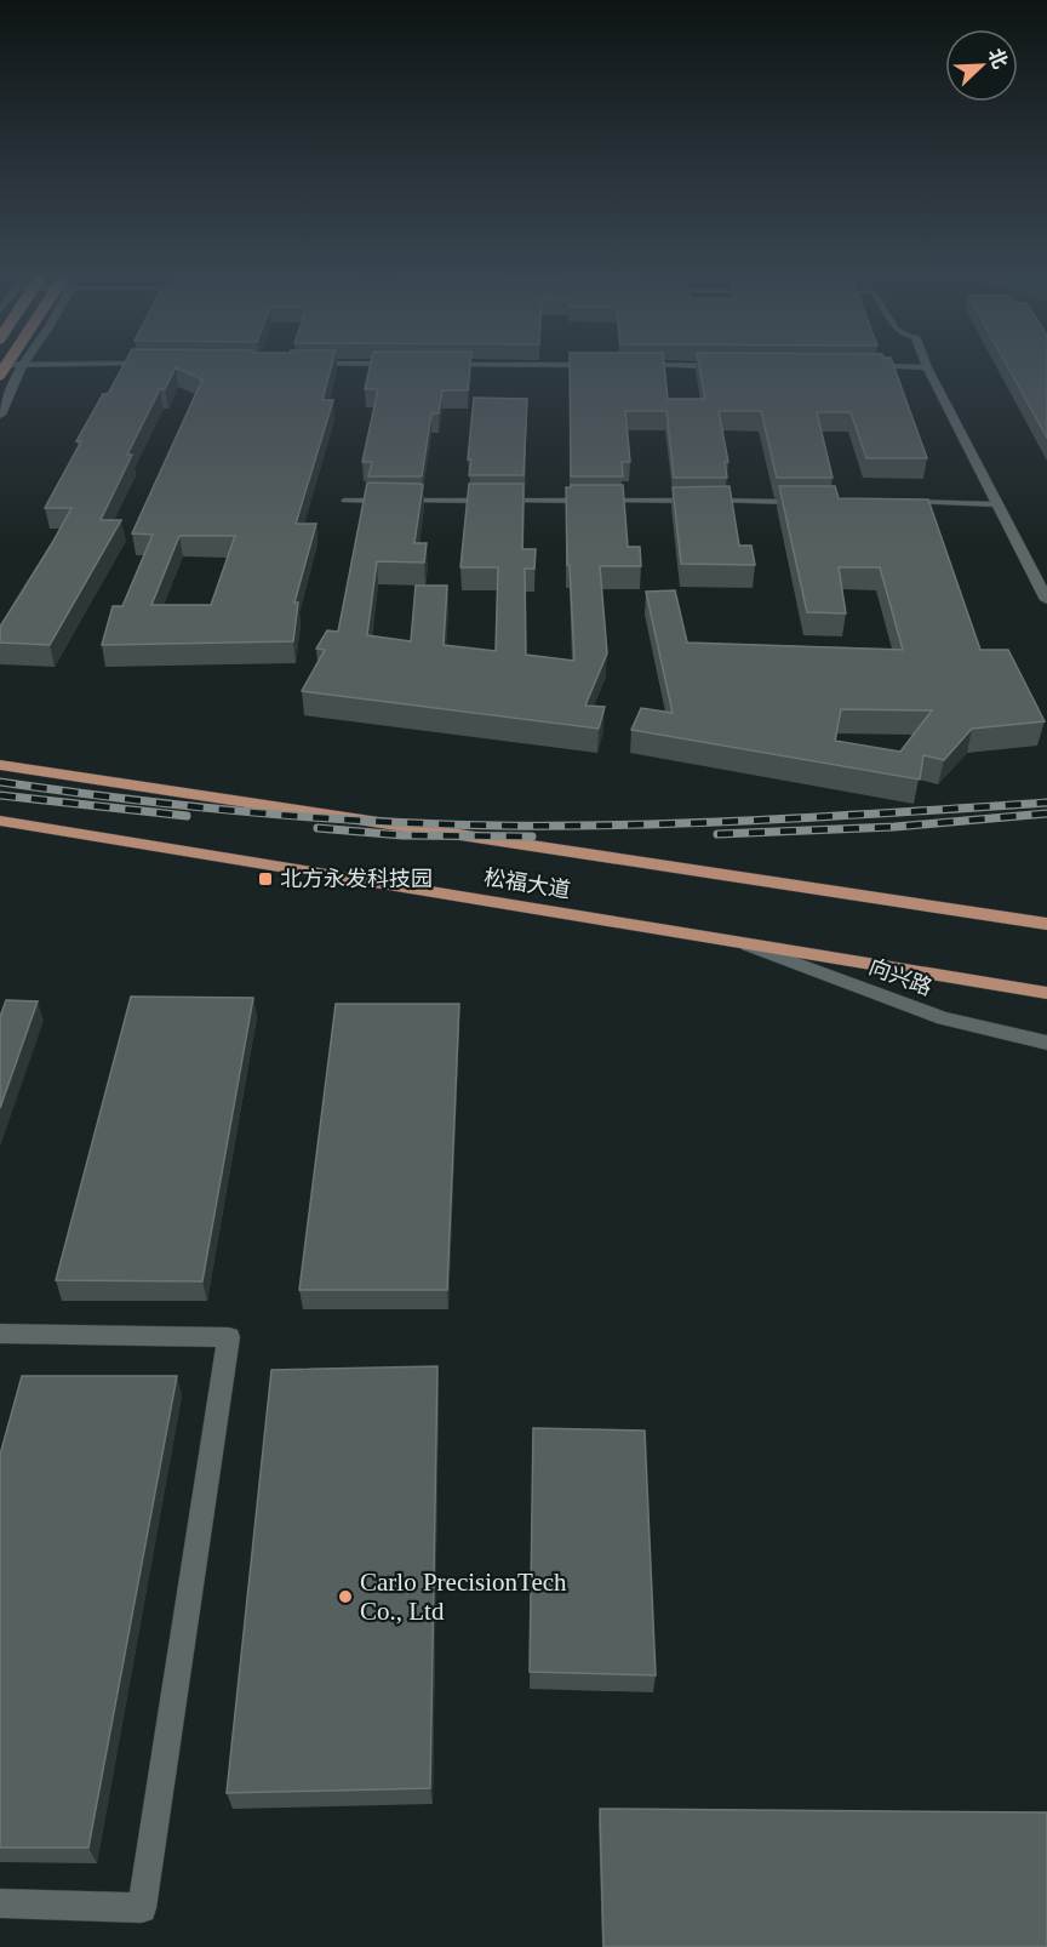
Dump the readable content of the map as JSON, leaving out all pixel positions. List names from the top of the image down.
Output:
{
  "streets": {
    "main road": ["松福大道"],
    "street": ["向兴路"]
  },
  "crossings": [
    ["松福大道", "向兴路"]
  ],
  "places": {
    "transit": ["北方永发科技园"],
    "other": ["Carlo PrecisionTech Co., Ltd"]
  },
  "north": "top right"
}
